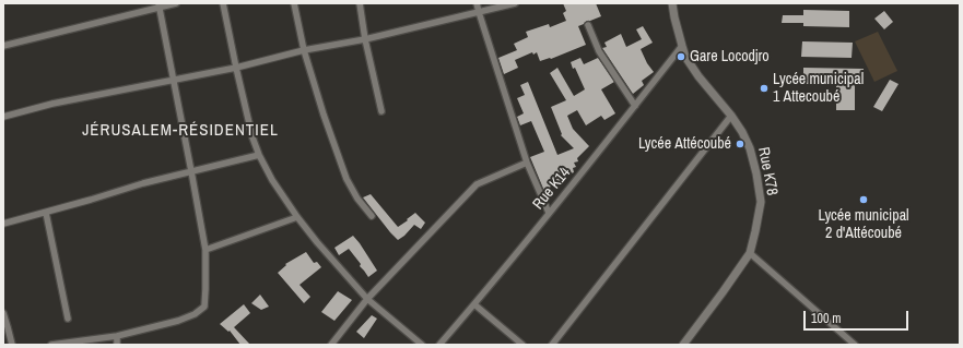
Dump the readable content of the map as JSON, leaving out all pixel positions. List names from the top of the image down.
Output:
{
  "streets": {
    "street": ["Rue K78", "Rue K14"]
  },
  "crossings": [
    ["Rue K78", "Rue K14"]
  ],
  "districts": ["JÉRUSALEM-RÉSIDENTIEL"],
  "places": [
    "Gare Locodjro",
    "Lycée municipal 1 Attecoubé",
    "Lycée Attécoubé",
    "Lycée municipal 2 d'Attécoubé"
  ],
  "scale_bar": "100 m"
}
